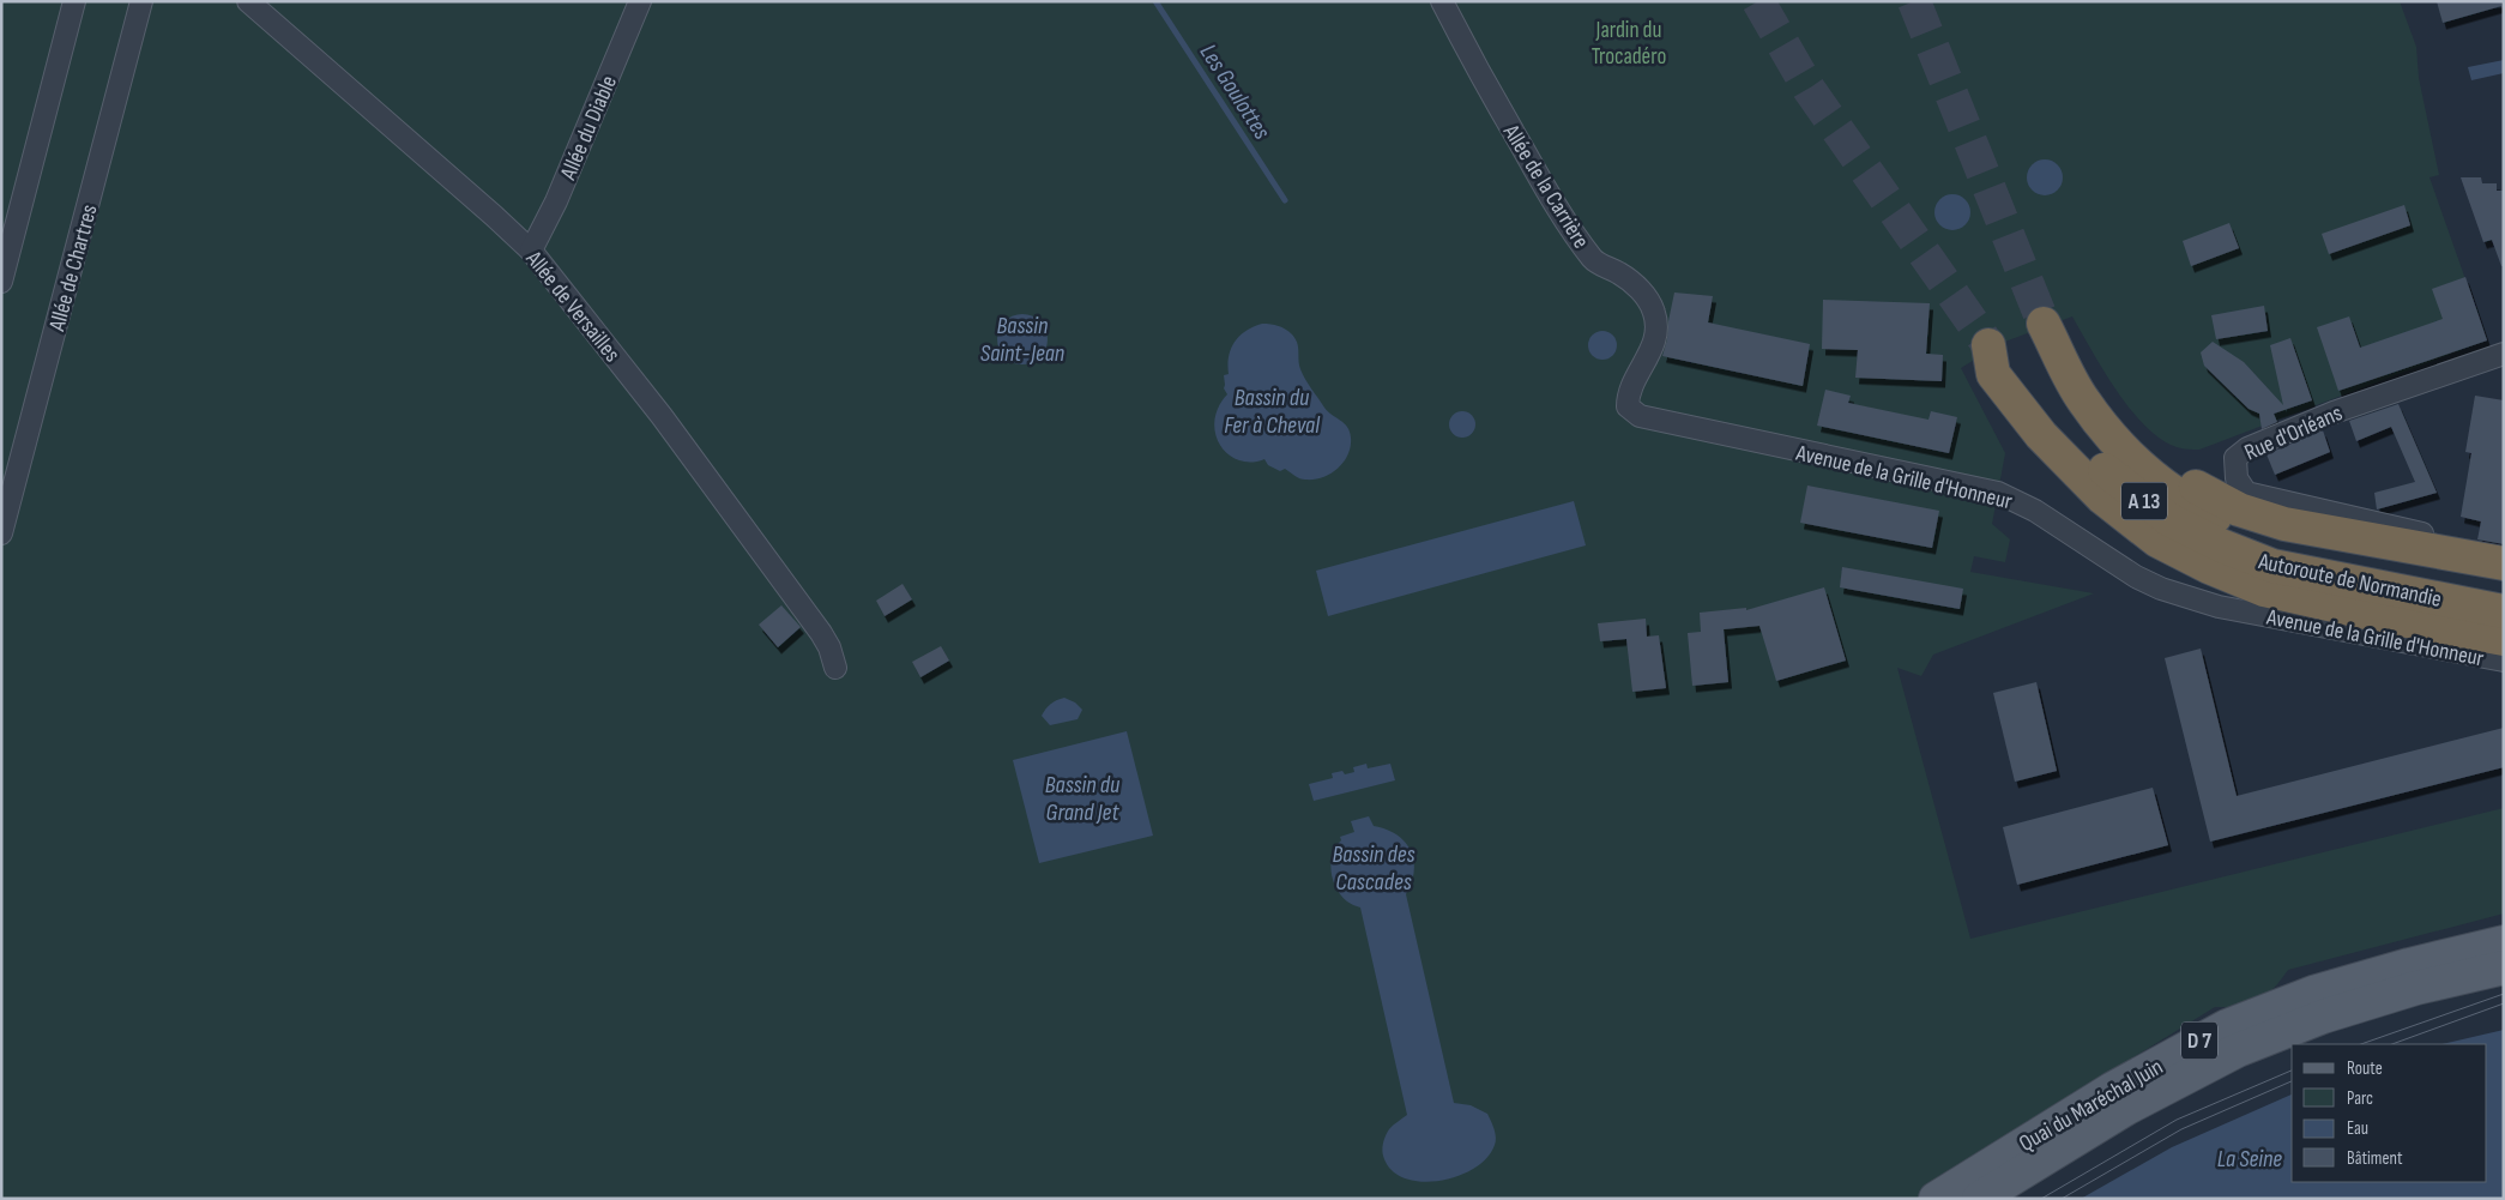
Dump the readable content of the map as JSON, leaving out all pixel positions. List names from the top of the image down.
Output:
{
  "streets": {
    "highway": ["A 13", "Autoroute de Normandie"],
    "main road": ["D 7", "Quai du Maréchal Juin"],
    "street": [
      "Allée du Diable",
      "Allée de la Carrière",
      "Allée de Chartres",
      "Allée de Versailles",
      "Rue d'Orléans",
      "Avenue de la Grille d'Honneur"
    ]
  },
  "crossings": [
    ["Allée du Diable", "Allée de Versailles"],
    ["Allée de la Carrière", "Avenue de la Grille d'Honneur"]
  ],
  "water": [
    "Les Goulottes",
    "Bassin Saint-Jean",
    "Bassin du Fer à Cheval",
    "Bassin du Grand Jet",
    "Bassin des Cascades",
    "La Seine"
  ],
  "parks": ["Jardin du Trocadéro"],
  "legend": [
    "Route",
    "Parc",
    "Eau",
    "Bâtiment"
  ]
}
